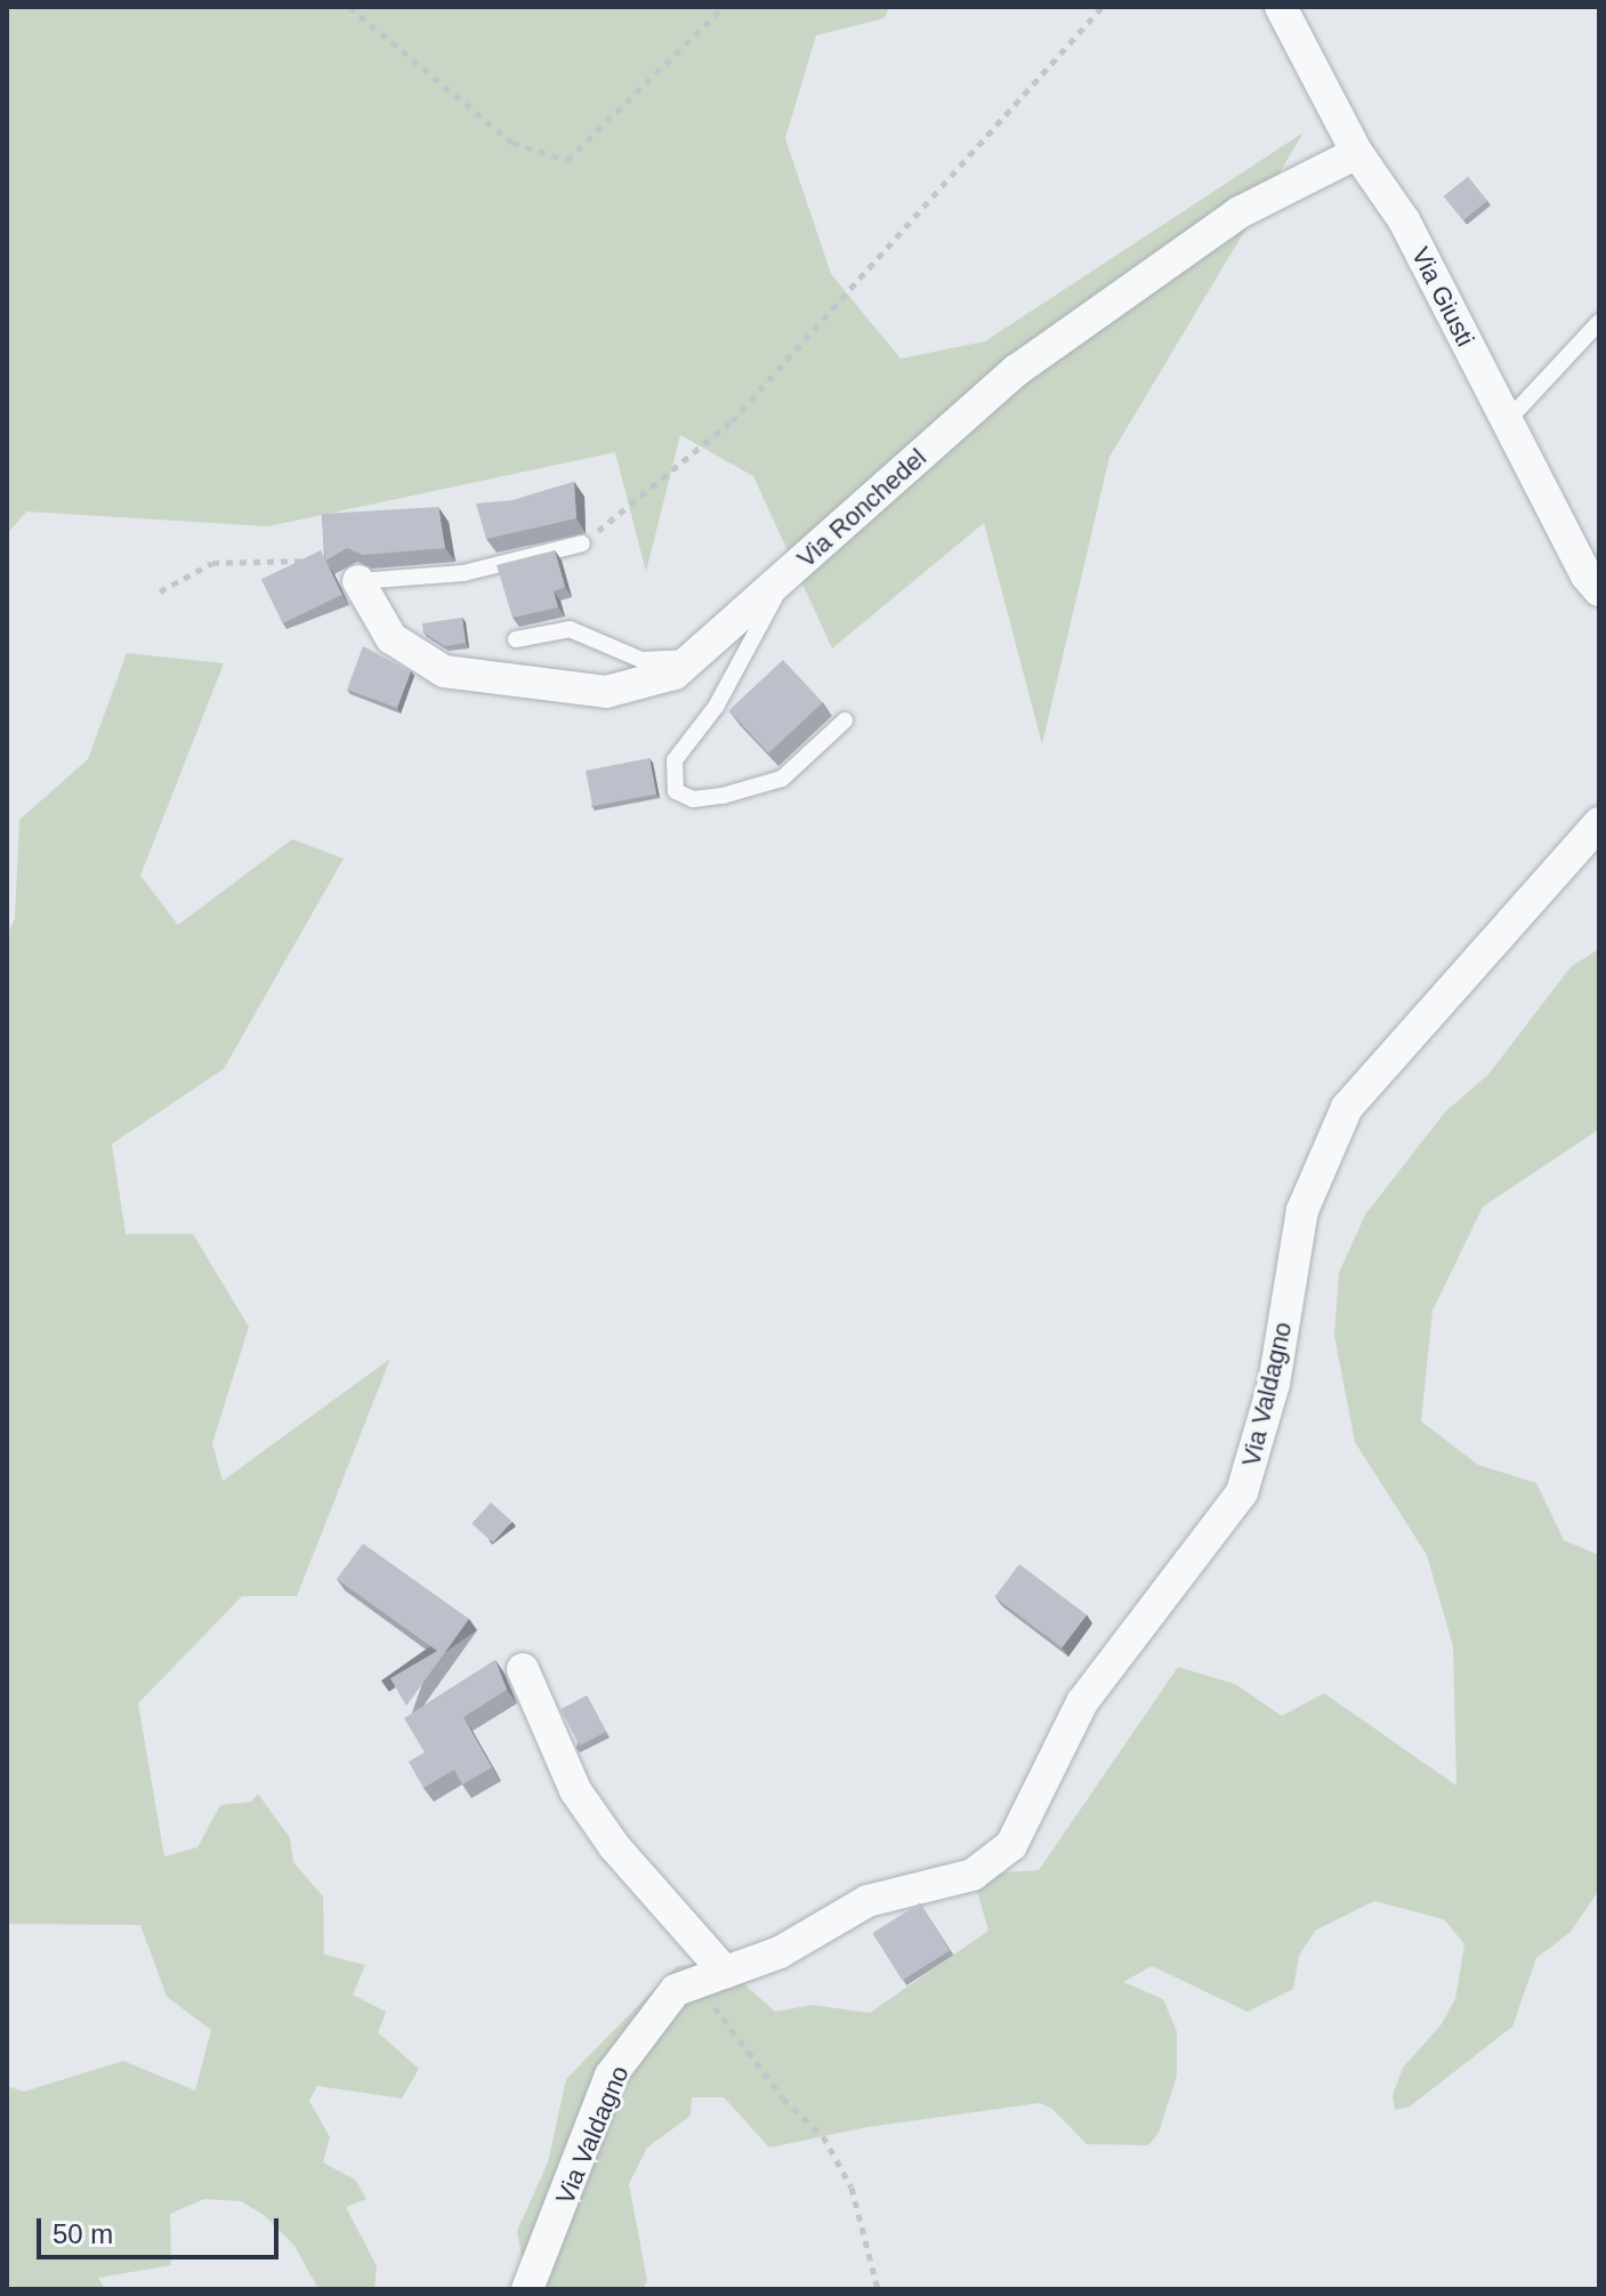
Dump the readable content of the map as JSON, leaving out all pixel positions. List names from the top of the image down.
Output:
{
  "streets": {
    "street": ["Via Giusti", "Via Ronchedel", "Via Valdagno"]
  },
  "crossings": [
    ["Via Giusti", "Via Ronchedel"]
  ],
  "scale_bar": "50 m"
}
